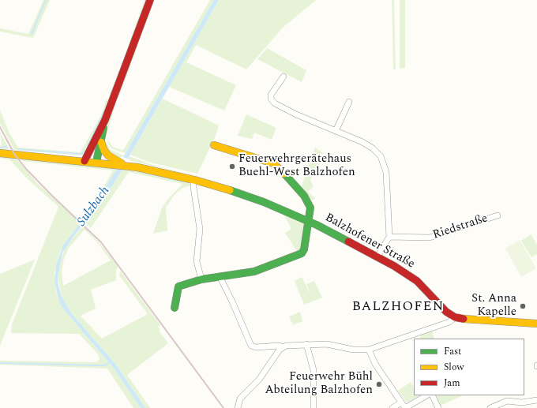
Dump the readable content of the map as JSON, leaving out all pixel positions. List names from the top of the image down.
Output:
{
  "streets": {
    "street": ["Riedstraße", "Balzhofener Straße"]
  },
  "districts": ["BALZHOFEN"],
  "water": ["Sulzbach"],
  "places": ["Feuerwehrgerätehaus Buehl-West Balzhofen", "St. Anna Kapelle", "Feuerwehr Bühl Abteilung Balzhofen"],
  "legend": ["Fast", "Slow", "Jam"]
}
